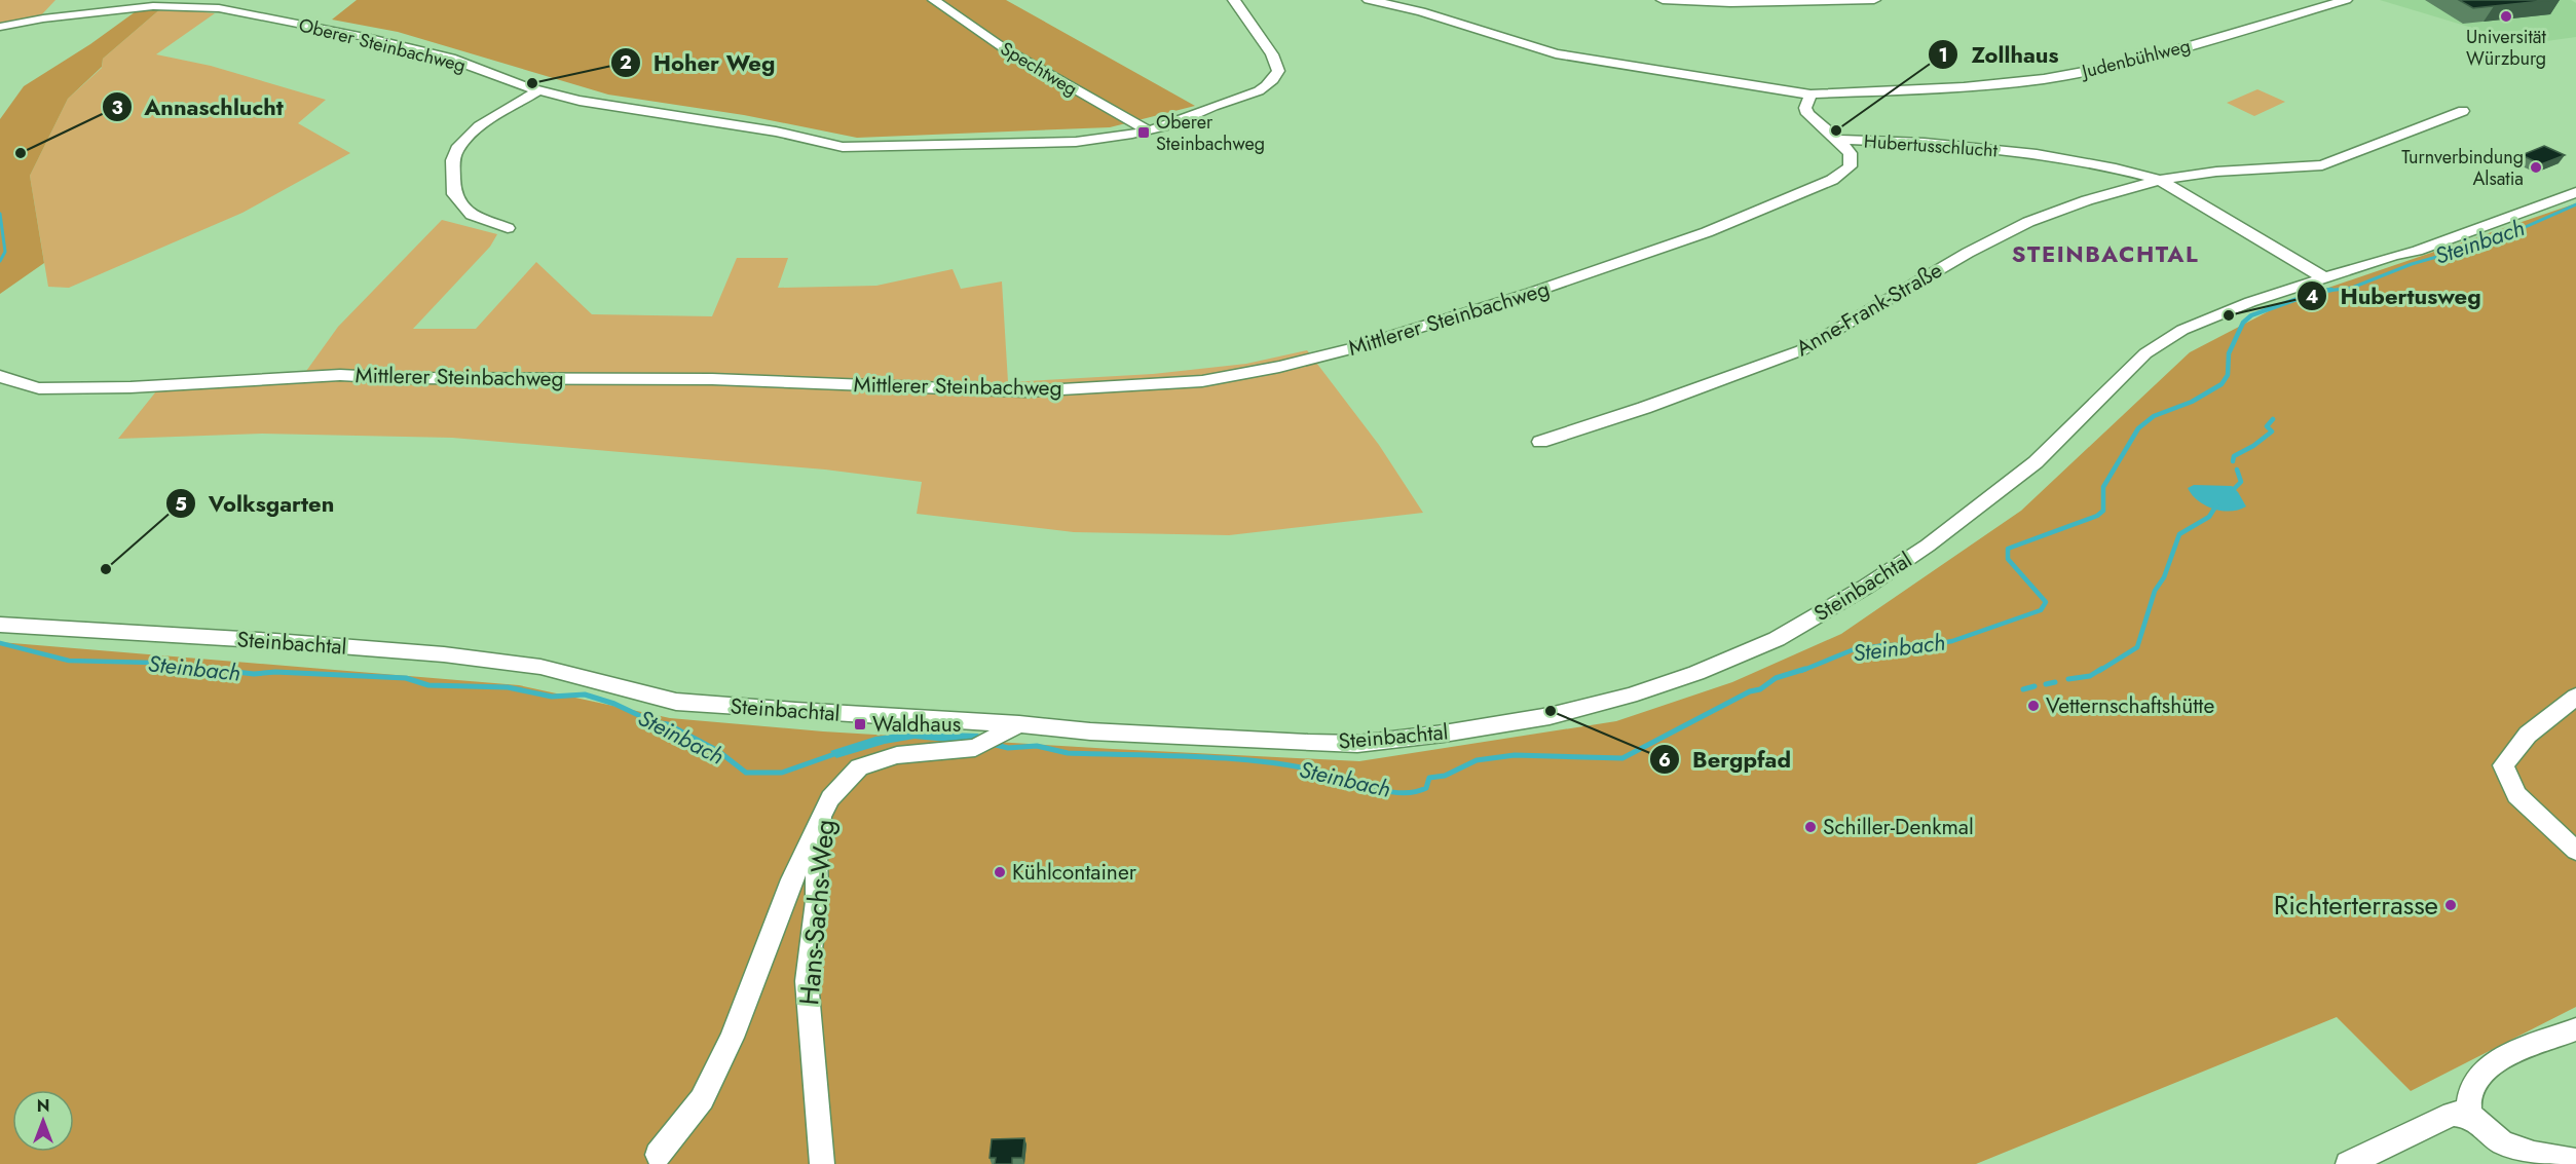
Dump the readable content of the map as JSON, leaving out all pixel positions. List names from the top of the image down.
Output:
{
  "streets": {
    "street": [
      "Oberer Steinbachweg",
      "Judenbühlweg",
      "Spechtweg",
      "Hubertusschlucht",
      "Anne-Frank-Straße",
      "Mittlerer Steinbachweg",
      "Steinbachtal",
      "Hans-Sachs-Weg"
    ]
  },
  "crossings": [
    ["Oberer Steinbachweg", "Spechtweg"],
    ["Judenbühlweg", "Hubertusschlucht"],
    ["Hubertusschlucht", "Anne-Frank-Straße"],
    ["Hubertusschlucht", "Mittlerer Steinbachweg"],
    ["Hubertusschlucht", "Steinbachtal"],
    ["Steinbachtal", "Hans-Sachs-Weg"]
  ],
  "districts": ["STEINBACHTAL"],
  "water": ["Steinbach"],
  "places": {
    "other": [
      "Universität Würzburg",
      "Hoher Weg",
      "Zollhaus",
      "Annaschlucht",
      "Turnverbindung Alsatia",
      "Hubertusweg",
      "Volksgarten",
      "Vetternschaftshütte",
      "Bergpfad",
      "Schiller-Denkmal",
      "Kühlcontainer",
      "Richterterrasse"
    ],
    "transit": ["Oberer Steinbachweg", "Waldhaus"]
  },
  "north": "top"
}
